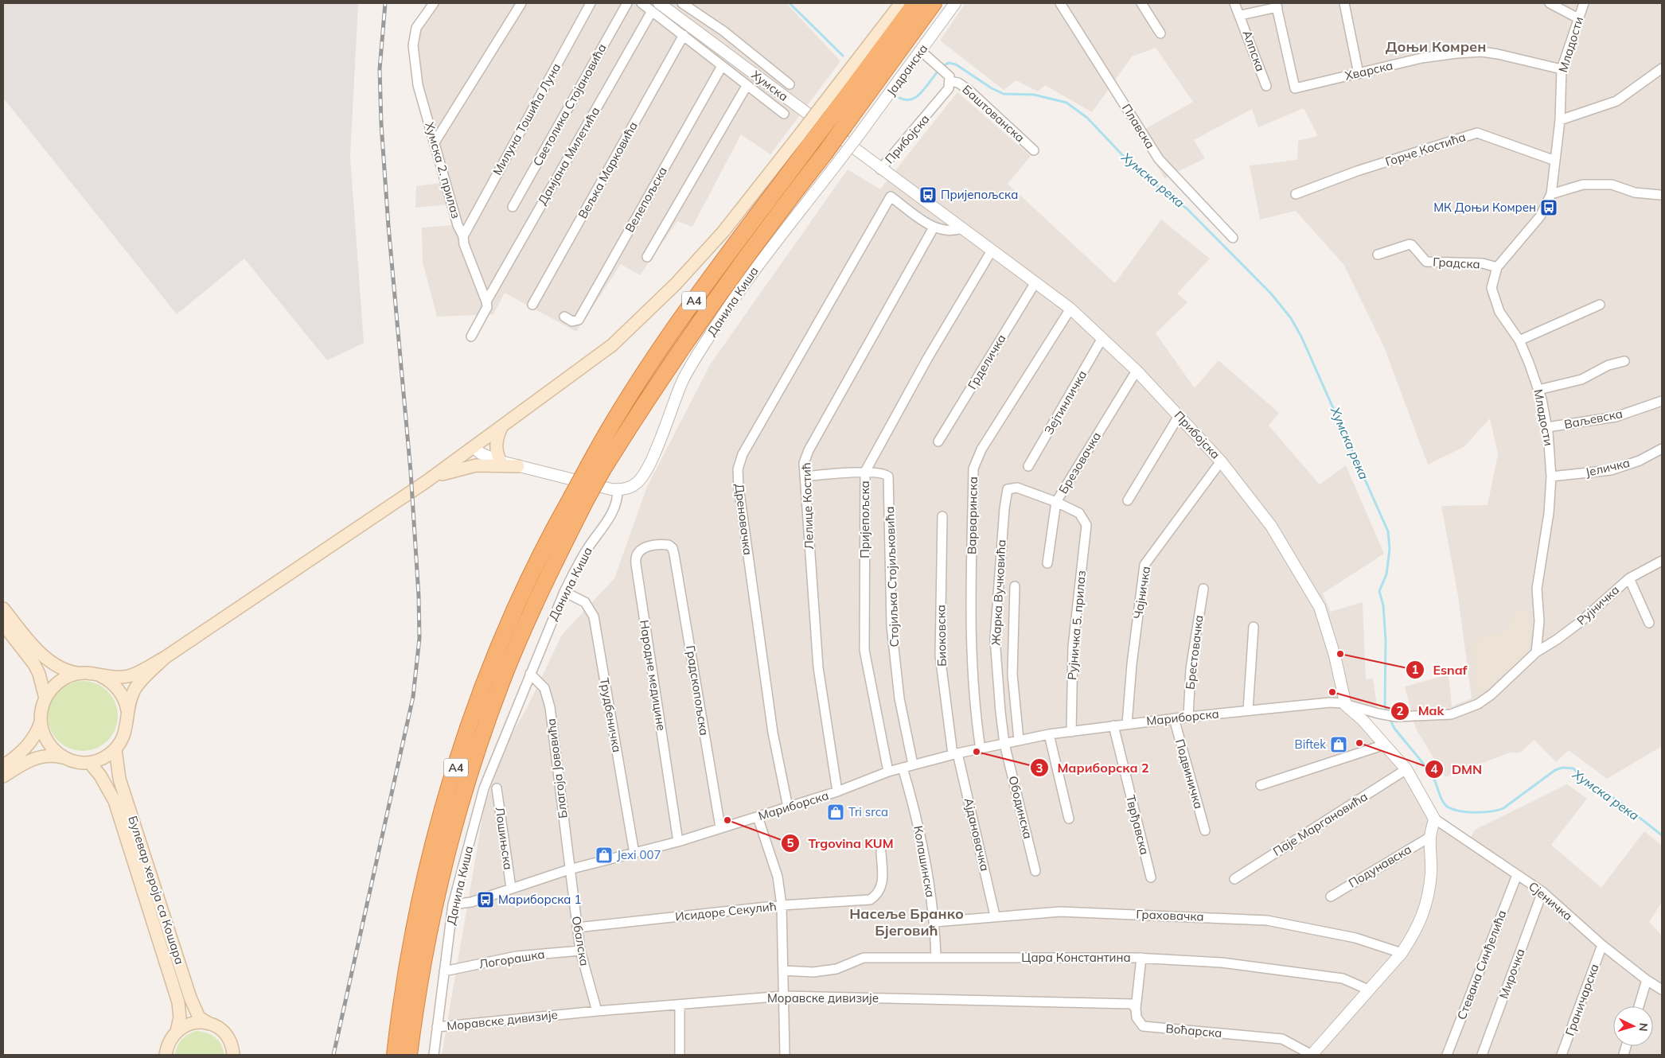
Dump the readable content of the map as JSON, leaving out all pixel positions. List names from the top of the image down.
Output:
{
  "streets": {
    "highway": ["A4"],
    "main road": ["Булевар хероја са Кошара"],
    "street": [
      "Младости",
      "Алпска",
      "Јадранска",
      "Хварска",
      "Хумска",
      "Светолика Стојановића",
      "Баштованска",
      "Милуна Тошића Луна",
      "Плавска",
      "Прибојска",
      "Горче Костића",
      "Дамјана Милетића",
      "Хумска 2. прилаз",
      "Вељка Марковића",
      "Велепољска",
      "Градска",
      "Данила Киша",
      "Грделичка",
      "Зејтинличка",
      "Ваљевска",
      "Брезовачка",
      "Јеличка",
      "Лелице Костић",
      "Варваринска",
      "Дреновачка",
      "Пријепољска",
      "Стојиљка Стојиљковића",
      "Жарка Вучковића",
      "Чајничка",
      "Рујничка",
      "Рујничка 5. прилаз",
      "Биоковска",
      "Брестовачка",
      "Народне медицине",
      "Градскопољска",
      "Трудбеничка",
      "Мариборска",
      "Благоја Јововића",
      "Подвиничка",
      "Ободинска",
      "Паје Маргановића",
      "Тврђавска",
      "Ајдановачка",
      "Лошињска",
      "Колашинска",
      "Подунавска",
      "Сјеничка",
      "Исидоре Секулић",
      "Граховачка",
      "Обалска",
      "Цара Константина",
      "Логорашка",
      "Стевана Синђелића",
      "Мирочка",
      "Моравске дивизије",
      "Граничарска",
      "Воћарска"
    ]
  },
  "crossings": [
    ["Младости", "Хварска"],
    ["Младости", "Горче Костића"],
    ["Младости", "Градска"],
    ["Младости", "Ваљевска"],
    ["Младости", "Јеличка"],
    ["Младости", "Рујничка"],
    ["Алпска", "Хварска"],
    ["Јадранска", "Данила Киша"],
    ["Хумска", "Прибојска"],
    ["Хумска", "Дамјана Милетића"],
    ["Хумска", "Вељка Марковића"],
    ["Хумска", "Велепољска"],
    ["Баштованска", "Прибојска"],
    ["Милуна Тошића Луна", "Хумска 2. прилаз"],
    ["Прибојска", "Грделичка"],
    ["Прибојска", "Зејтинличка"],
    ["Прибојска", "Брезовачка"],
    ["Прибојска", "Варваринска"],
    ["Прибојска", "Пријепољска"],
    ["Прибојска", "Чајничка"],
    ["Прибојска", "Мариборска"],
    ["Дамјана Милетића", "Хумска 2. прилаз"],
    ["Данила Киша", "Трудбеничка"],
    ["Данила Киша", "Мариборска"],
    ["Данила Киша", "Благоја Јововића"],
    ["Данила Киша", "Логорашка"],
    ["Данила Киша", "Моравске дивизије"],
    ["Брезовачка", "Жарка Вучковића"],
    ["Брезовачка", "Рујничка 5. прилаз"],
    ["Лелице Костић", "Дреновачка"],
    ["Лелице Костић", "Мариборска"],
    ["Варваринска", "Мариборска"],
    ["Дреновачка", "Мариборска"],
    ["Пријепољска", "Стојиљка Стојиљковића"],
    ["Пријепољска", "Мариборска"],
    ["Стојиљка Стојиљковића", "Мариборска"],
    ["Жарка Вучковића", "Рујничка 5. прилаз"],
    ["Жарка Вучковића", "Мариборска"],
    ["Жарка Вучковића", "Ободинска"],
    ["Чајничка", "Мариборска"],
    ["Рујничка 5. прилаз", "Мариборска"],
    ["Биоковска", "Мариборска"],
    ["Биоковска", "Ајдановачка"],
    ["Брестовачка", "Мариборска"],
    ["Народне медицине", "Градскопољска"],
    ["Народне медицине", "Мариборска"],
    ["Градскопољска", "Мариборска"],
    ["Трудбеничка", "Мариборска"],
    ["Мариборска", "Благоја Јововића"],
    ["Мариборска", "Подвиничка"],
    ["Мариборска", "Ободинска"],
    ["Мариборска", "Тврђавска"],
    ["Мариборска", "Ајдановачка"],
    ["Мариборска", "Лошињска"],
    ["Мариборска", "Колашинска"],
    ["Мариборска", "Обалска"],
    ["Благоја Јововића", "Обалска"],
    ["Ајдановачка", "Граховачка"],
    ["Колашинска", "Граховачка"],
    ["Колашинска", "Цара Константина"],
    ["Сјеничка", "Стевана Синђелића"],
    ["Сјеничка", "Мирочка"],
    ["Сјеничка", "Граничарска"],
    ["Исидоре Секулић", "Обалска"],
    ["Обалска", "Логорашка"],
    ["Обалска", "Моравске дивизије"],
    ["Цара Константина", "Воћарска"],
    ["Моравске дивизије", "Воћарска"]
  ],
  "districts": ["Доњи Комрен", "Насеље Бранко Бјеговић"],
  "water": ["Хумска река"],
  "places": {
    "bus stop": ["Пријепољска", "МК Доњи Комрен", "Мариборска 1"],
    "other": [
      "Esnaf",
      "Mak",
      "DMN",
      "Мариборска 2",
      "Trgovina KUM"
    ],
    "shop": ["Biftek", "Tri srca", "Jexi 007"]
  },
  "north": "right"
}
